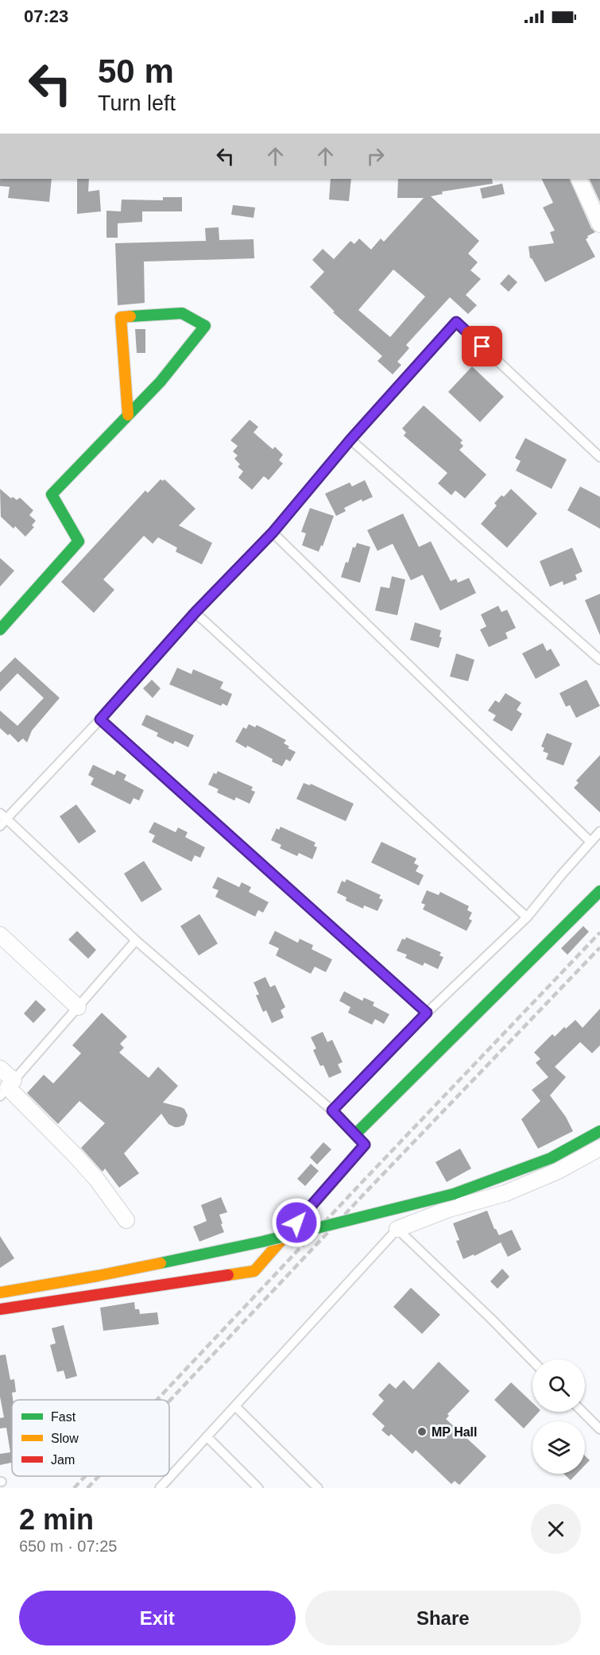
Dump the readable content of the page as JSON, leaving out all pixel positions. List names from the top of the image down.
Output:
{
  "places": ["MP Hall"],
  "legend": ["Fast", "Slow", "Jam"],
  "page": {
    "status": "07:23",
    "turn": ["50 m", "Turn left"],
    "heading": ["2 min", "650 m · 07:25"],
    "buttons": ["Exit", "Share"]
  }
}
